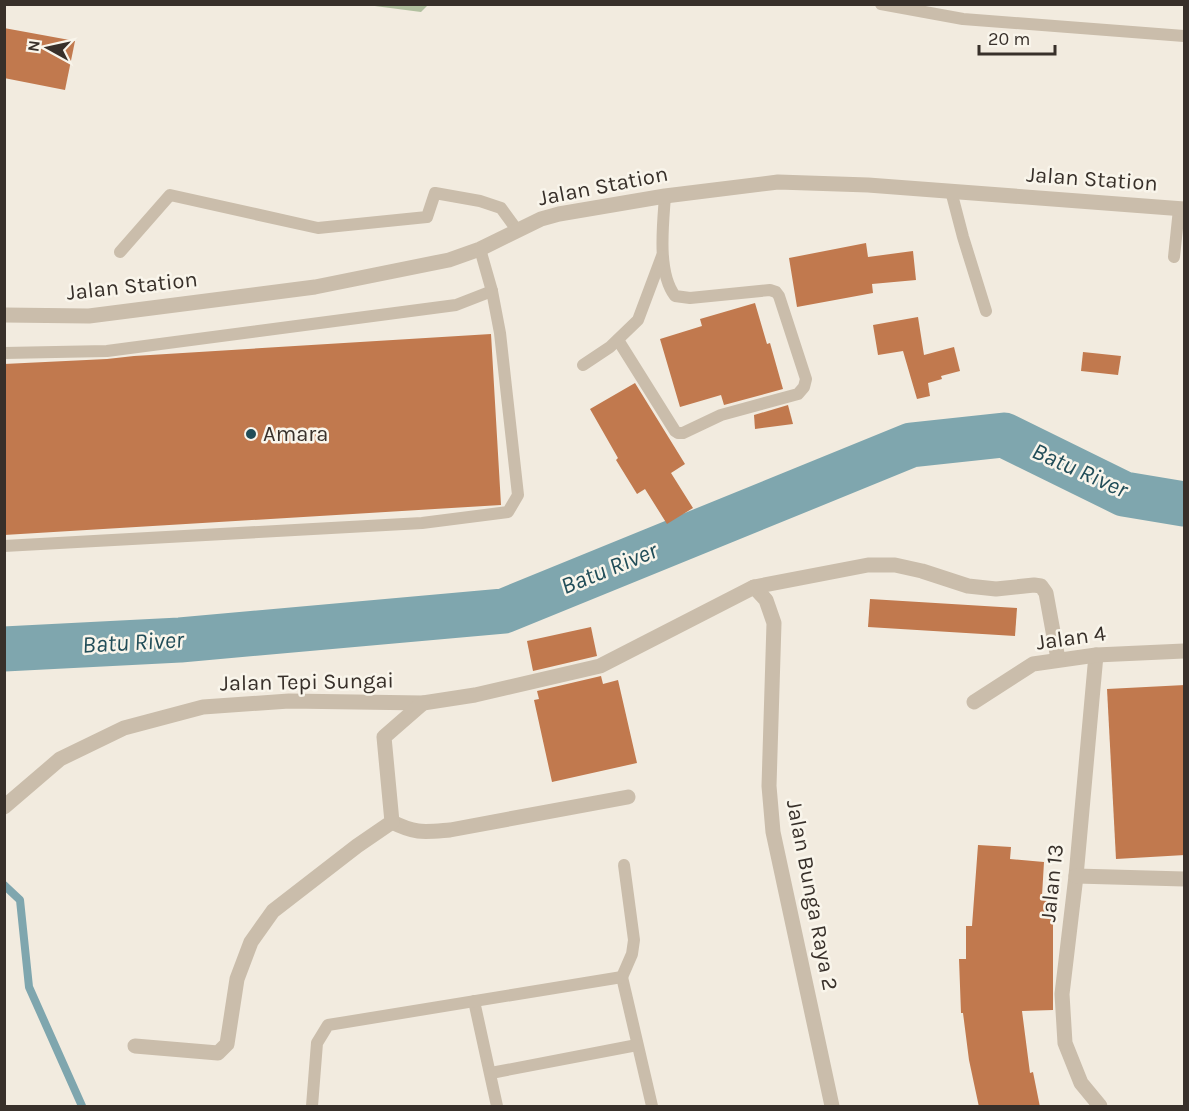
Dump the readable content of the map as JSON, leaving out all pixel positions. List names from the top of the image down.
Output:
{
  "streets": {
    "street": [
      "Jalan Station",
      "Jalan 4",
      "Jalan Tepi Sungai",
      "Jalan 13",
      "Jalan Bunga Raya 2"
    ]
  },
  "crossings": [
    ["Jalan 4", "Jalan Tepi Sungai"],
    ["Jalan 4", "Jalan 13"],
    ["Jalan Tepi Sungai", "Jalan Bunga Raya 2"]
  ],
  "water": ["Batu River"],
  "places": ["Amara"],
  "scale_bar": "20 m",
  "north": "left"
}
